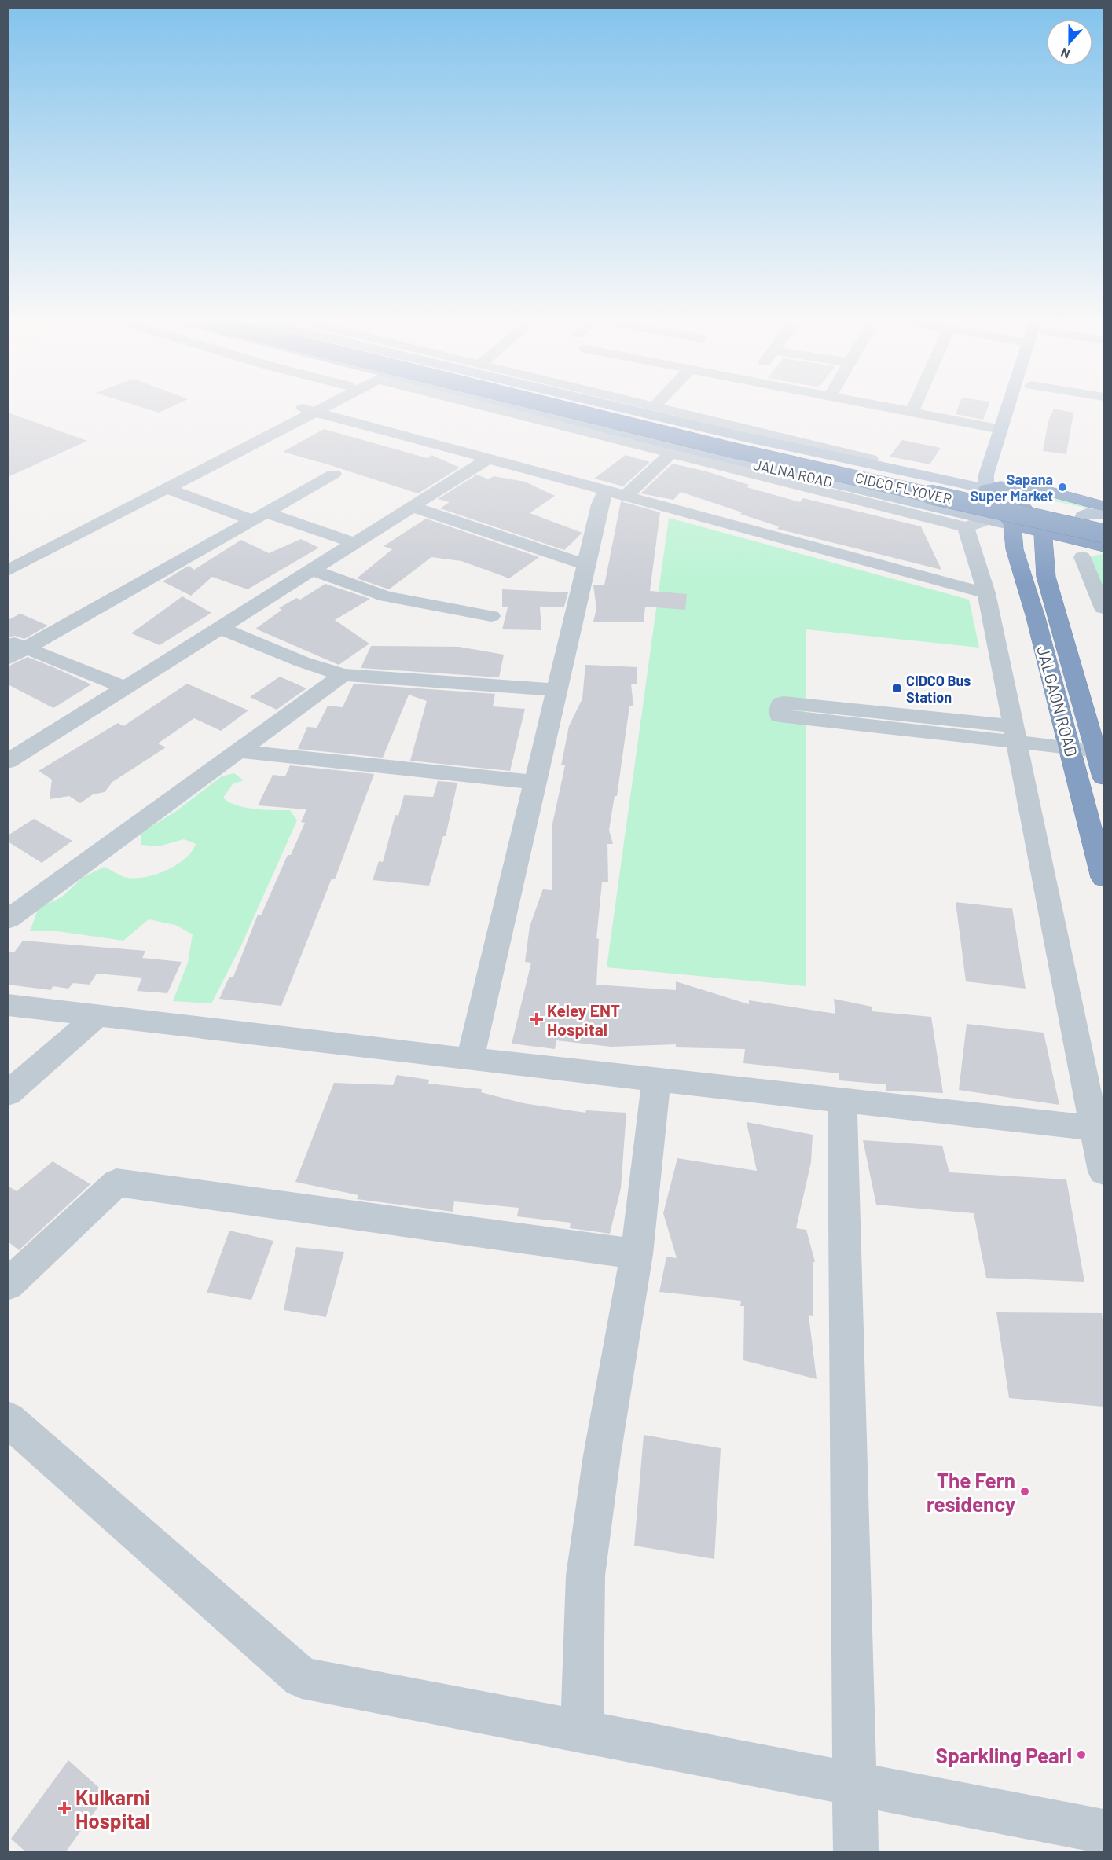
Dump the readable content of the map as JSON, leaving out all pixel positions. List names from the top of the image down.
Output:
{
  "streets": {
    "highway": ["JALNA ROAD", "CIDCO FLYOVER", "JALGAON ROAD"]
  },
  "crossings": [
    ["JALNA ROAD", "JALGAON ROAD"]
  ],
  "places": {
    "other": ["Sapana Super Market", "The Fern residency", "Sparkling Pearl"],
    "transit": ["CIDCO Bus Station"],
    "health": ["Keley ENT Hospital", "Kulkarni Hospital"]
  },
  "north": "bottom"
}
